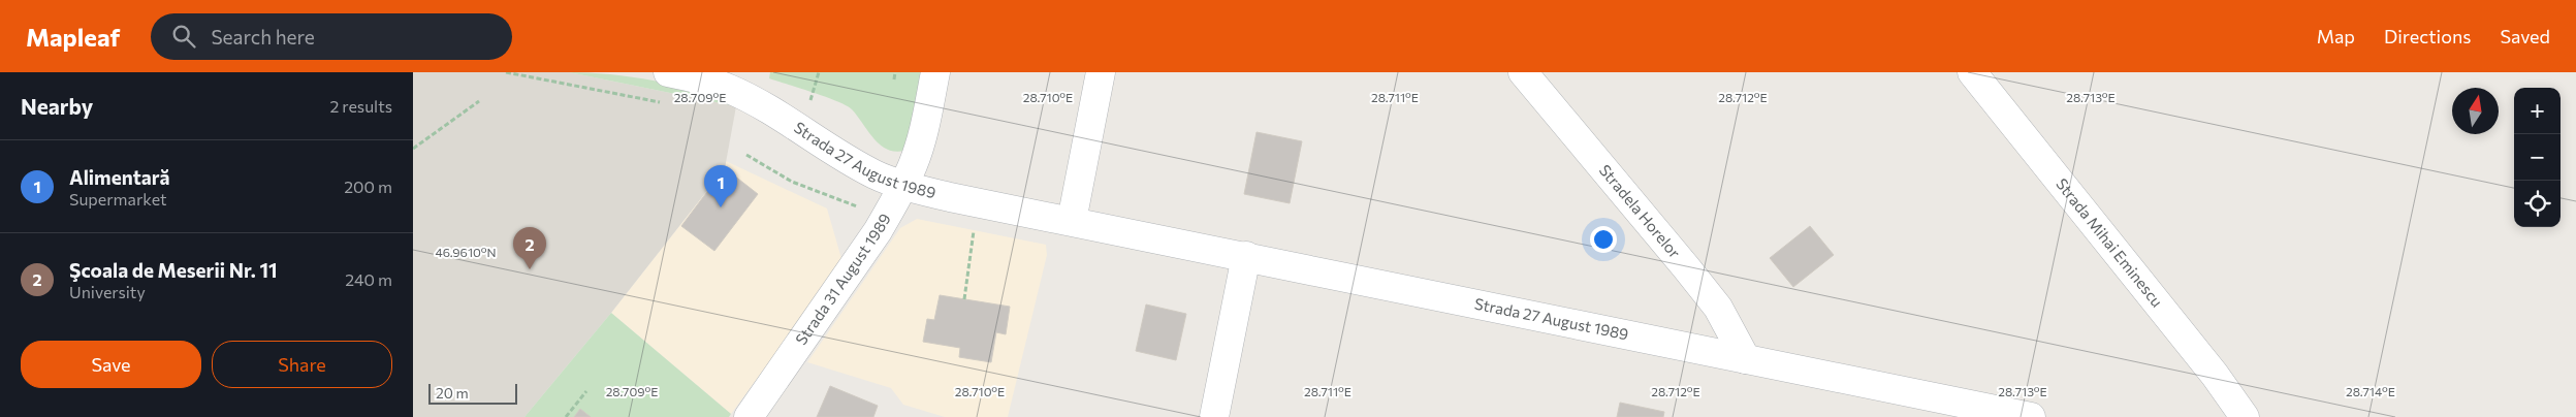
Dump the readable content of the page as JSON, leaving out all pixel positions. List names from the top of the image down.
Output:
{
  "streets": {
    "street": [
      "Strada 27 August 1989",
      "Stradela Horelor",
      "Strada Mihai Eminescu",
      "Strada 31 August 1989"
    ]
  },
  "crossings": [
    ["Strada 27 August 1989", "Stradela Horelor"],
    ["Strada 27 August 1989", "Strada 31 August 1989"]
  ],
  "scale_bar": "20 m",
  "north": "top",
  "page": {
    "header": "Mapleaf",
    "search": "Search here",
    "nav": ["Map", "Directions", "Saved"],
    "heading": ["Nearby", "2 results"],
    "map_buttons": ["+", "−"],
    "list": [
      {
        "mark": "1",
        "name": "Alimentară",
        "note": "Supermarket",
        "value": "200 m"
      },
      {
        "mark": "2",
        "name": "Şcoala de Meserii Nr. 11",
        "note": "University",
        "value": "240 m"
      }
    ],
    "pins": ["1", "2"],
    "buttons": ["Save", "Share"],
    "scale": "20 m"
  },
  "coordinates": [
    "28.709°E",
    "28.710°E",
    "28.711°E",
    "28.712°E",
    "28.713°E",
    "46.9610°N",
    "28.714°E"
  ]
}
